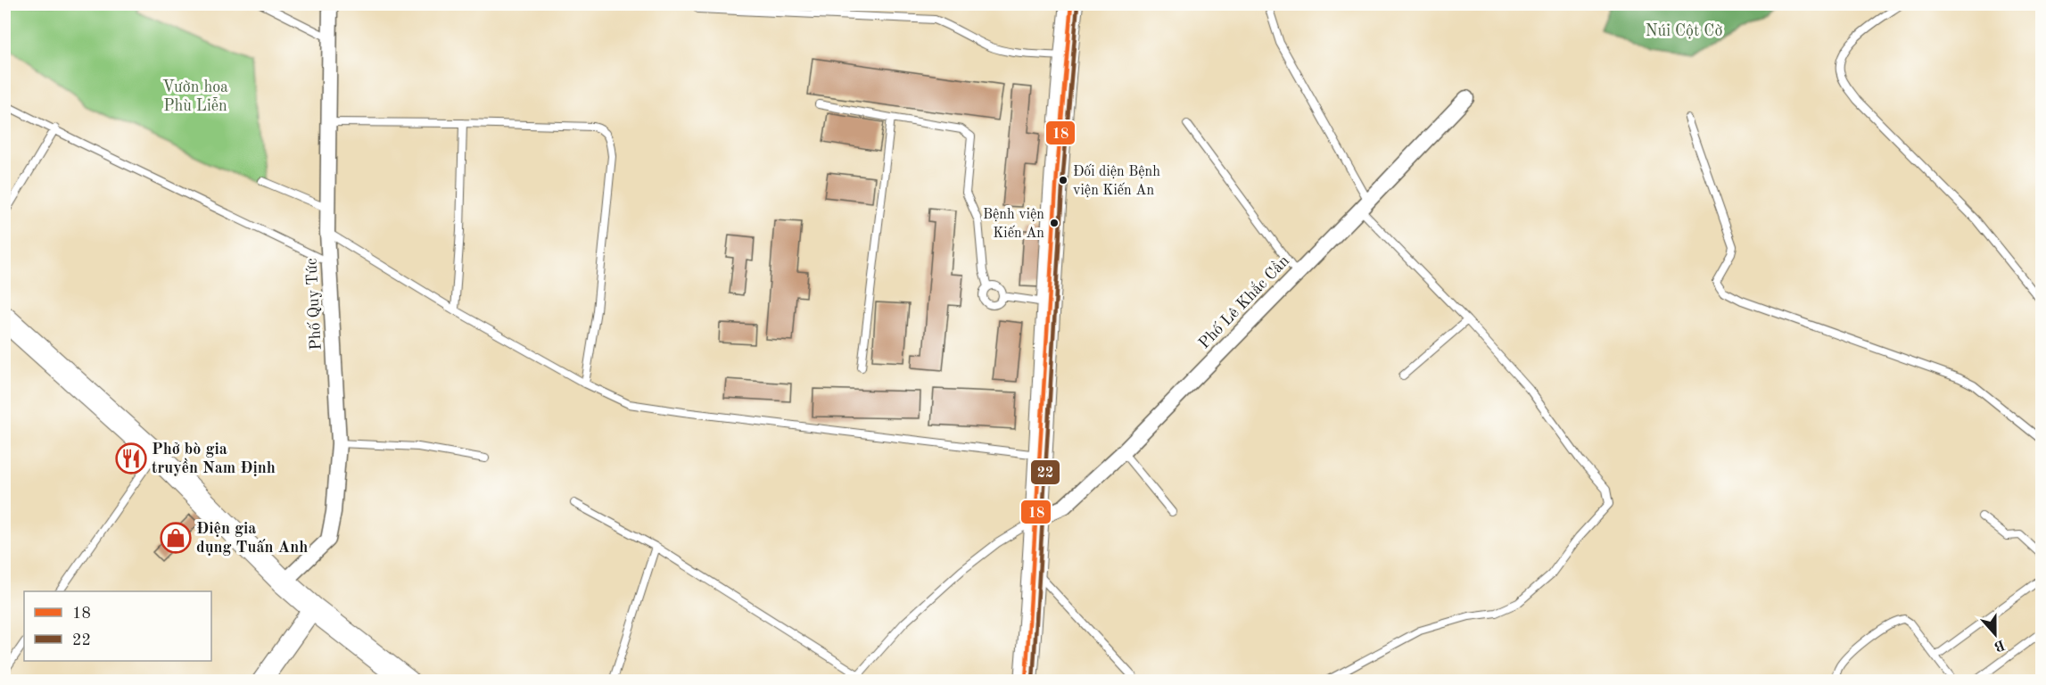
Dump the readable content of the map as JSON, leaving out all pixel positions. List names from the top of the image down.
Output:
{
  "streets": {
    "street": ["Phố Lê Khắc Cần", "Phố Quy Tức"]
  },
  "parks": ["Núi Cột Cờ", "Vườn hoa Phù Liễn"],
  "places": {
    "other": ["Đối diện Bệnh viện Kiến An", "Bệnh viện Kiến An"],
    "restaurant": ["Phở bò gia truyền Nam Định"],
    "shop": ["Điện gia dụng Tuấn Anh"]
  },
  "lines": ["transit line 18", "transit line 22"],
  "legend": ["18", "22"],
  "north": "bottom"
}
